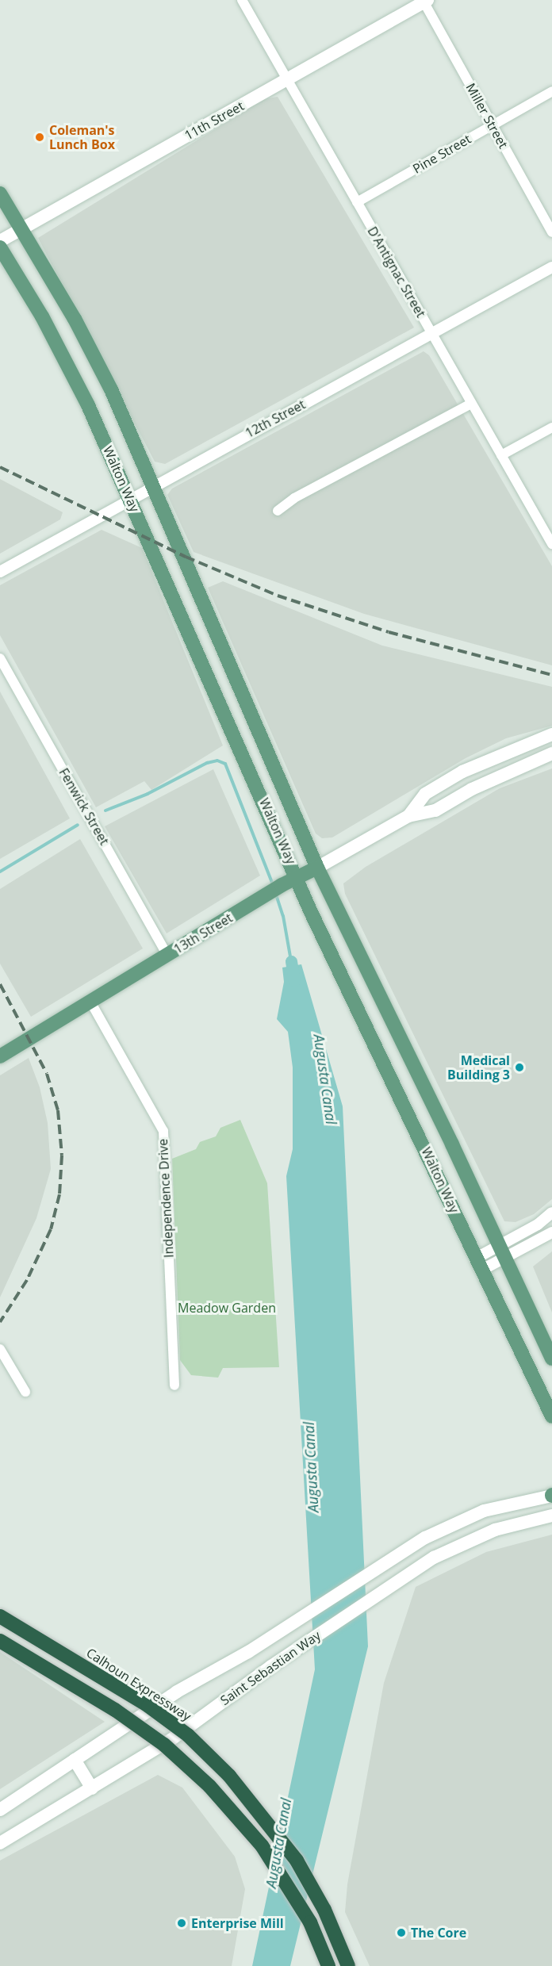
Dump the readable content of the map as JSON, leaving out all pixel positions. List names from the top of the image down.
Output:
{
  "streets": {
    "highway": ["Calhoun Expressway"],
    "main road": [
      "11th Street",
      "Walton Way",
      "13th Street",
      "Saint Sebastian Way"
    ],
    "street": [
      "Miller Street",
      "Pine Street",
      "D'Antignac Street",
      "12th Street",
      "Fenwick Street",
      "Independence Drive"
    ]
  },
  "crossings": [
    ["Miller Street", "11th Street"],
    ["Miller Street", "Pine Street"],
    ["11th Street", "D'Antignac Street"],
    ["11th Street", "Walton Way"],
    ["Pine Street", "D'Antignac Street"],
    ["D'Antignac Street", "12th Street"],
    ["12th Street", "Walton Way"],
    ["Walton Way", "13th Street"],
    ["Fenwick Street", "13th Street"],
    ["13th Street", "Independence Drive"]
  ],
  "water": ["Augusta Canal"],
  "parks": ["Meadow Garden"],
  "places": [
    "Coleman's Lunch Box",
    "Medical Building 3",
    "Enterprise Mill",
    "The Core"
  ]
}
